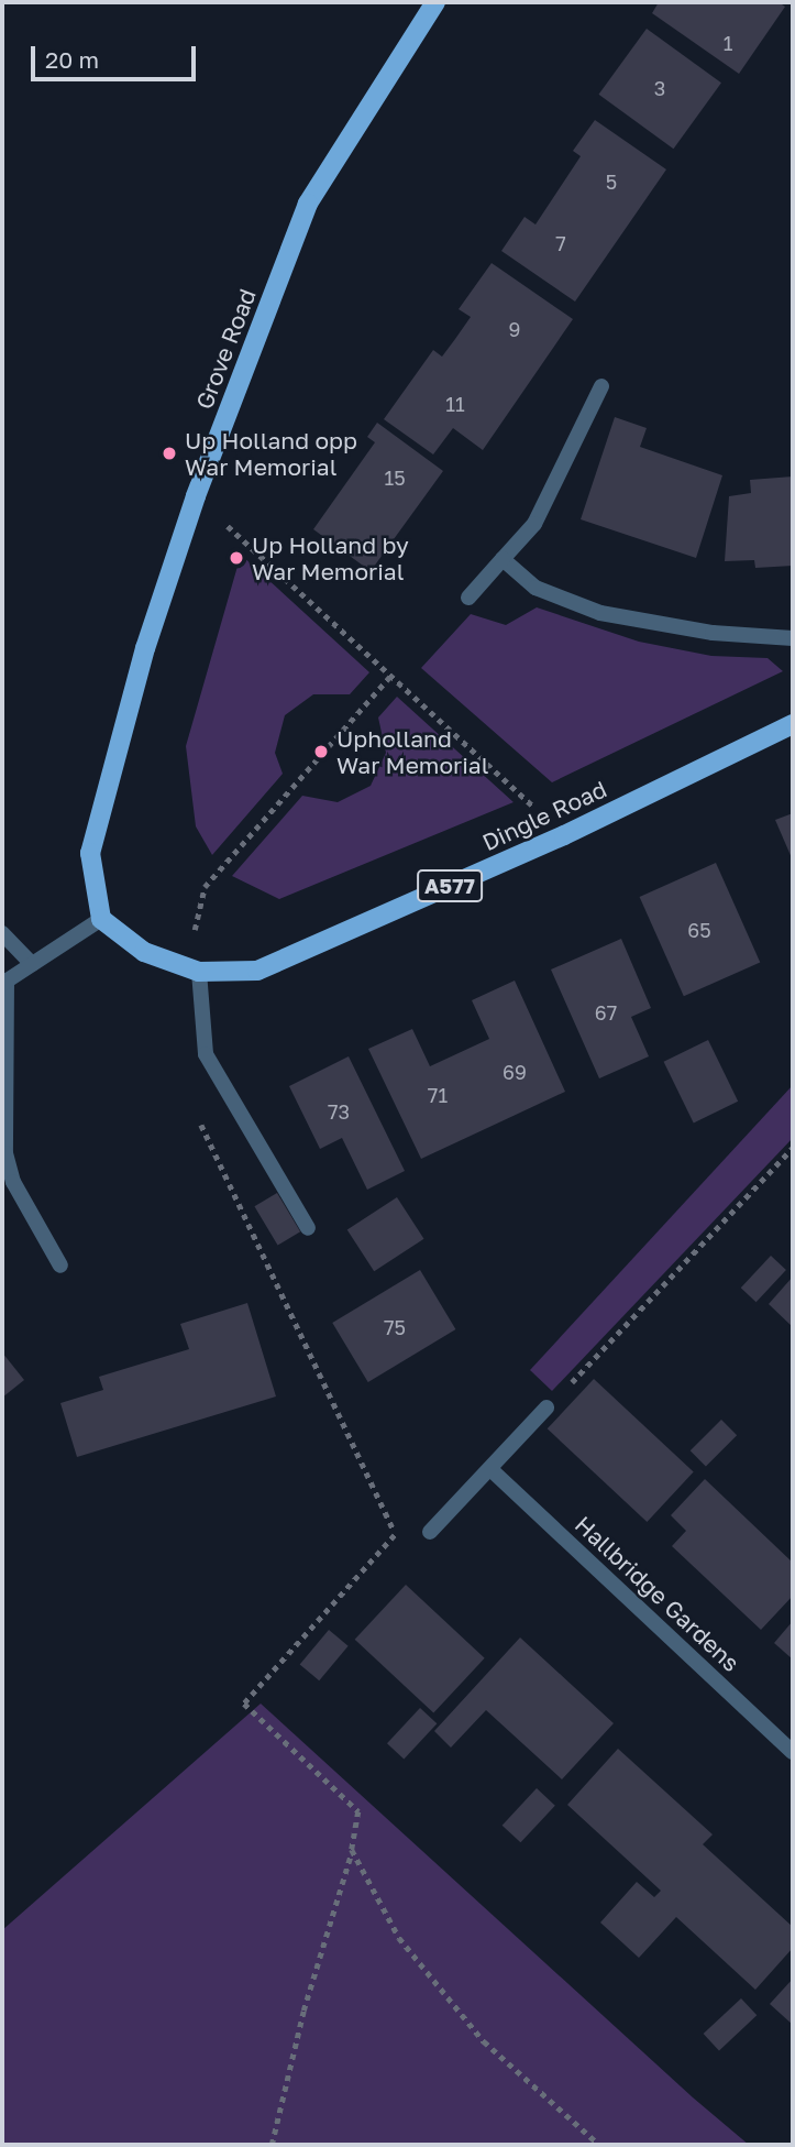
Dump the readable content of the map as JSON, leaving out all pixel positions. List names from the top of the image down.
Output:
{
  "streets": {
    "main road": ["Grove Road", "Dingle Road", "A577"],
    "street": ["Hallbridge Gardens"]
  },
  "crossings": [
    ["Grove Road", "Dingle Road"]
  ],
  "places": ["Up Holland opp War Memorial", "Up Holland by War Memorial", "Upholland War Memorial"],
  "house_numbers": [
    "1",
    "3",
    "5",
    "7",
    "9",
    "11",
    "15",
    "65",
    "67",
    "69",
    "71",
    "73",
    "75"
  ],
  "scale_bar": "20 m"
}
